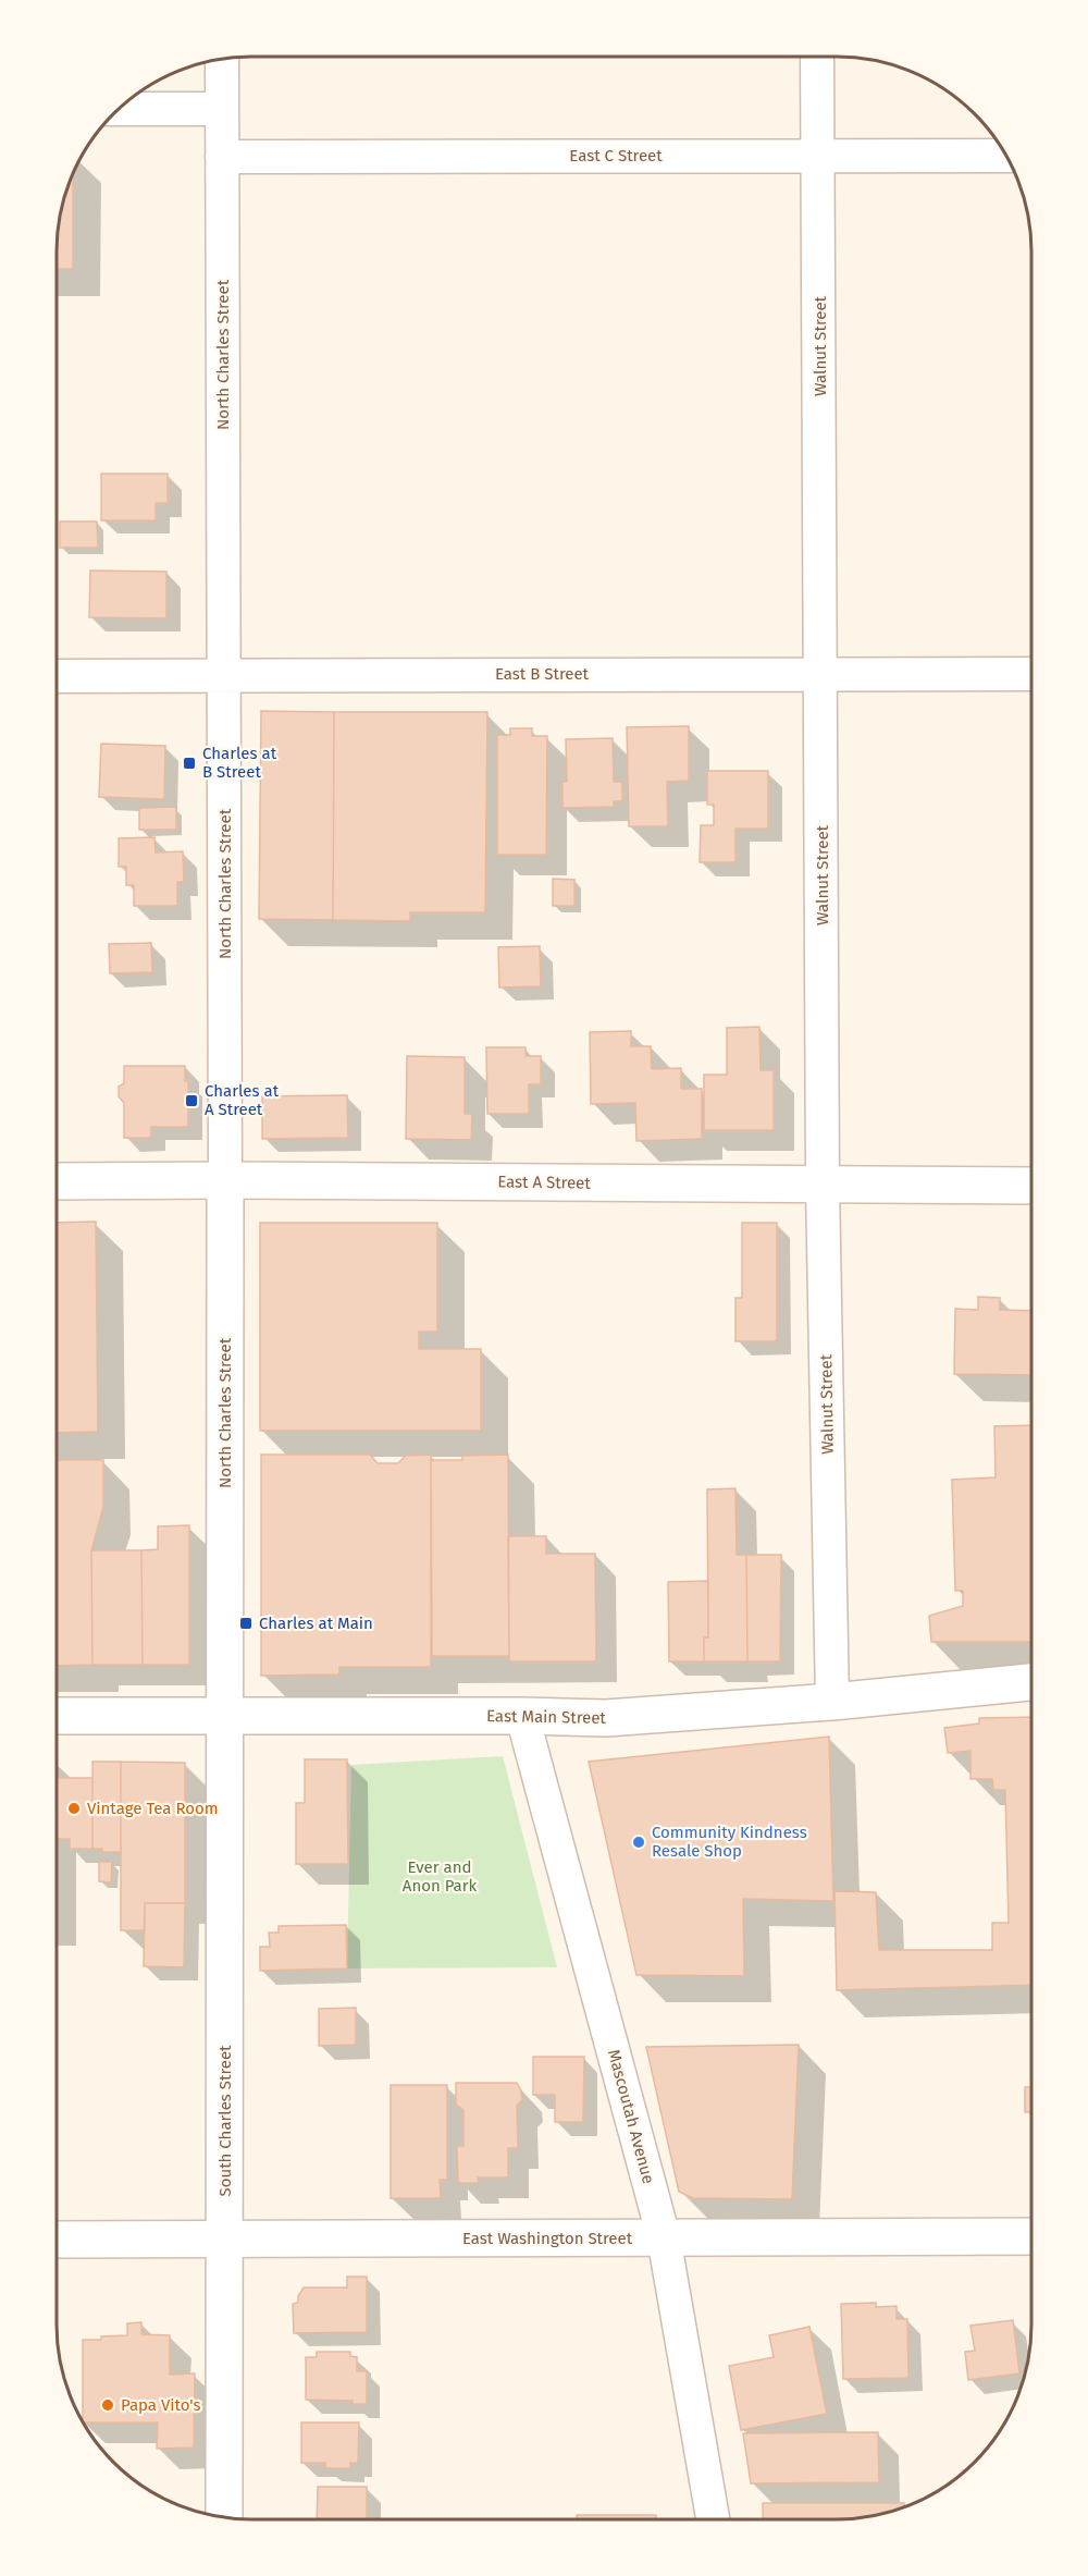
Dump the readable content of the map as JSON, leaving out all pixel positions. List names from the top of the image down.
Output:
{
  "streets": {
    "street": [
      "East C Street",
      "Walnut Street",
      "North Charles Street",
      "East B Street",
      "East A Street",
      "East Main Street",
      "Mascoutah Avenue",
      "South Charles Street",
      "East Washington Street"
    ]
  },
  "crossings": [
    ["East C Street", "Walnut Street"],
    ["East C Street", "North Charles Street"],
    ["Walnut Street", "East B Street"],
    ["Walnut Street", "East A Street"],
    ["Walnut Street", "East Main Street"],
    ["North Charles Street", "East B Street"],
    ["North Charles Street", "East A Street"],
    ["North Charles Street", "East Main Street"],
    ["North Charles Street", "South Charles Street"],
    ["East Main Street", "Mascoutah Avenue"],
    ["East Main Street", "South Charles Street"],
    ["Mascoutah Avenue", "East Washington Street"],
    ["South Charles Street", "East Washington Street"]
  ],
  "parks": ["Ever and Anon Park"],
  "places": {
    "transit": ["Charles at B Street", "Charles at A Street", "Charles at Main"],
    "other": ["Vintage Tea Room", "Community Kindness Resale Shop", "Papa Vito's"]
  }
}
